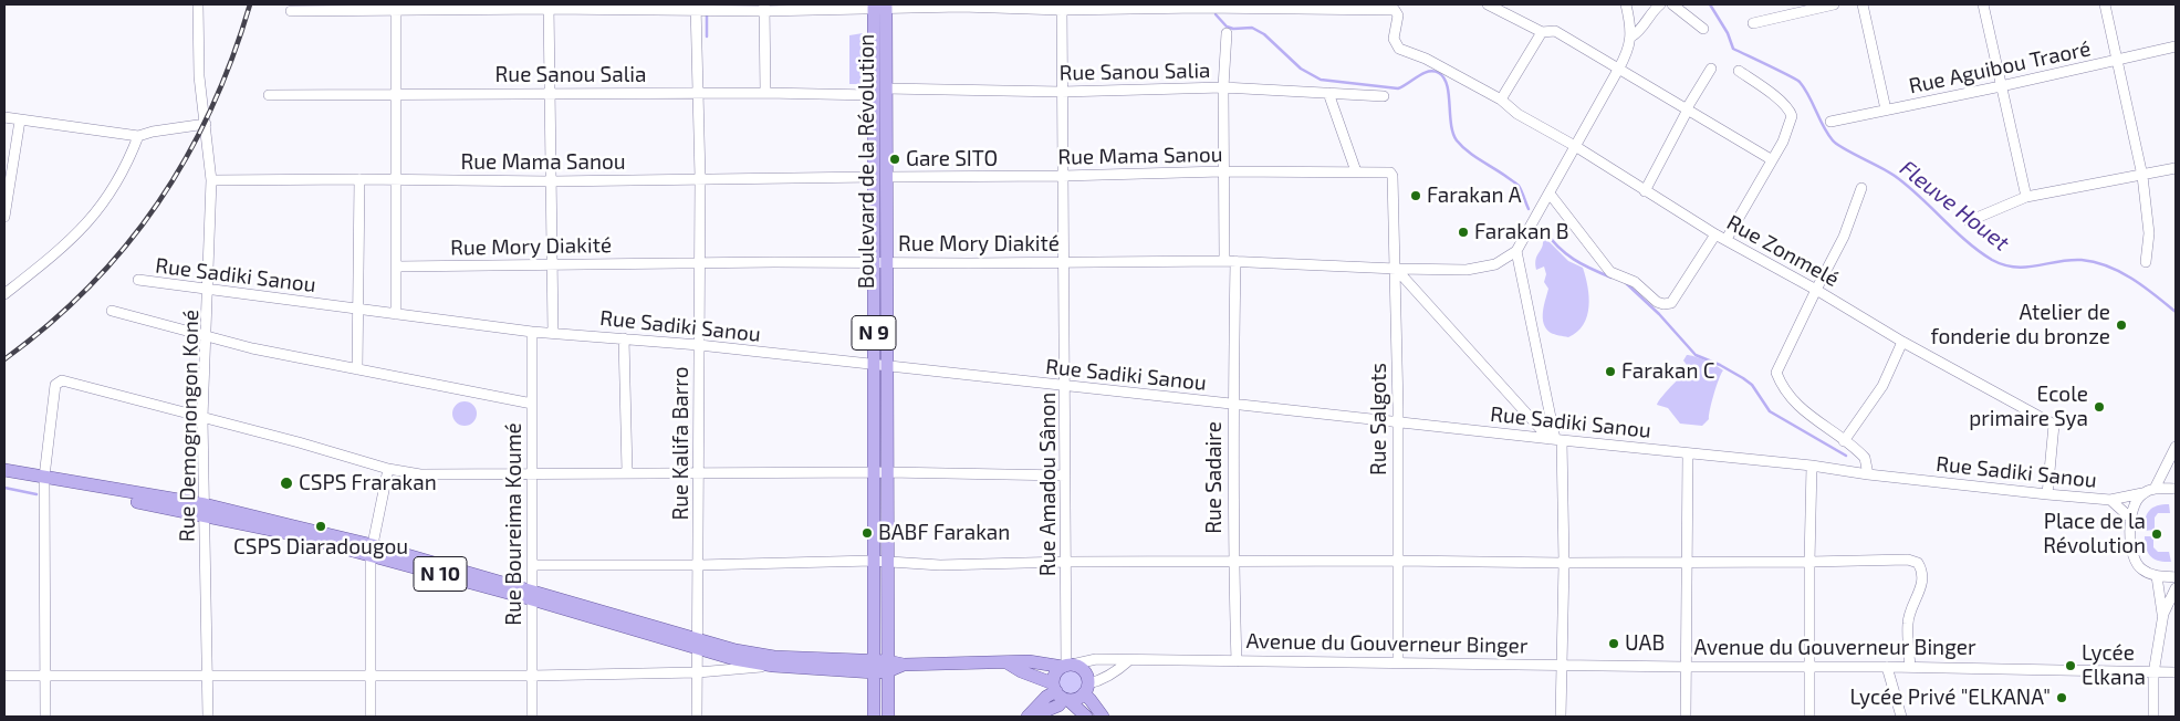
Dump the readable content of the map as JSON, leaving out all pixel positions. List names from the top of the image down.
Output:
{
  "streets": {
    "main road": [
      "Boulevard de la Révolution",
      "N 9",
      "N 10",
      "Avenue du Gouverneur Binger"
    ],
    "street": [
      "Rue Aguibou Traoré",
      "Rue Sanou Salia",
      "Rue Mama Sanou",
      "Rue Mory Diakité",
      "Rue Zonmelé",
      "Rue Sadiki Sanou",
      "Rue Salgots",
      "Rue Demognongon Koné",
      "Rue Kalifa Barro",
      "Rue Sadaire",
      "Rue Amadou Sânon",
      "Rue Boureima Koumé"
    ]
  },
  "crossings": [
    ["Rue Sanou Salia", "Boulevard de la Révolution"],
    ["Rue Sanou Salia", "Rue Kalifa Barro"],
    ["Rue Sanou Salia", "Rue Amadou Sânon"],
    ["Rue Mama Sanou", "Boulevard de la Révolution"],
    ["Rue Mama Sanou", "Rue Salgots"],
    ["Rue Mama Sanou", "Rue Demognongon Koné"],
    ["Rue Mama Sanou", "Rue Kalifa Barro"],
    ["Rue Mama Sanou", "Rue Amadou Sânon"],
    ["Boulevard de la Révolution", "Rue Mory Diakité"],
    ["Boulevard de la Révolution", "Rue Sadiki Sanou"],
    ["Boulevard de la Révolution", "N 10"],
    ["Boulevard de la Révolution", "Avenue du Gouverneur Binger"],
    ["Rue Mory Diakité", "Rue Salgots"],
    ["Rue Mory Diakité", "Rue Kalifa Barro"],
    ["Rue Mory Diakité", "Rue Sadaire"],
    ["Rue Mory Diakité", "Rue Amadou Sânon"],
    ["Rue Zonmelé", "Rue Sadiki Sanou"],
    ["Rue Sadiki Sanou", "Rue Salgots"],
    ["Rue Sadiki Sanou", "Rue Demognongon Koné"],
    ["Rue Sadiki Sanou", "Rue Kalifa Barro"],
    ["Rue Sadiki Sanou", "Rue Sadaire"],
    ["Rue Sadiki Sanou", "Rue Amadou Sânon"],
    ["Rue Sadiki Sanou", "Rue Boureima Koumé"],
    ["Rue Salgots", "Avenue du Gouverneur Binger"],
    ["Rue Demognongon Koné", "N 10"],
    ["Rue Kalifa Barro", "N 10"],
    ["Rue Sadaire", "Avenue du Gouverneur Binger"],
    ["Rue Amadou Sânon", "Avenue du Gouverneur Binger"],
    ["Rue Boureima Koumé", "N 10"],
    ["N 10", "Avenue du Gouverneur Binger"]
  ],
  "water": ["Fleuve Houet"],
  "places": [
    "Gare SITO",
    "Farakan A",
    "Farakan B",
    "Atelier de fonderie du bronze",
    "Farakan C",
    "Ecole primaire Sya",
    "CSPS Frarakan",
    "CSPS Diaradougou",
    "BABF Farakan",
    "Place de la Révolution",
    "UAB",
    "Lycée Elkana",
    "Lycée Privé \"ELKANA\""
  ]
}
